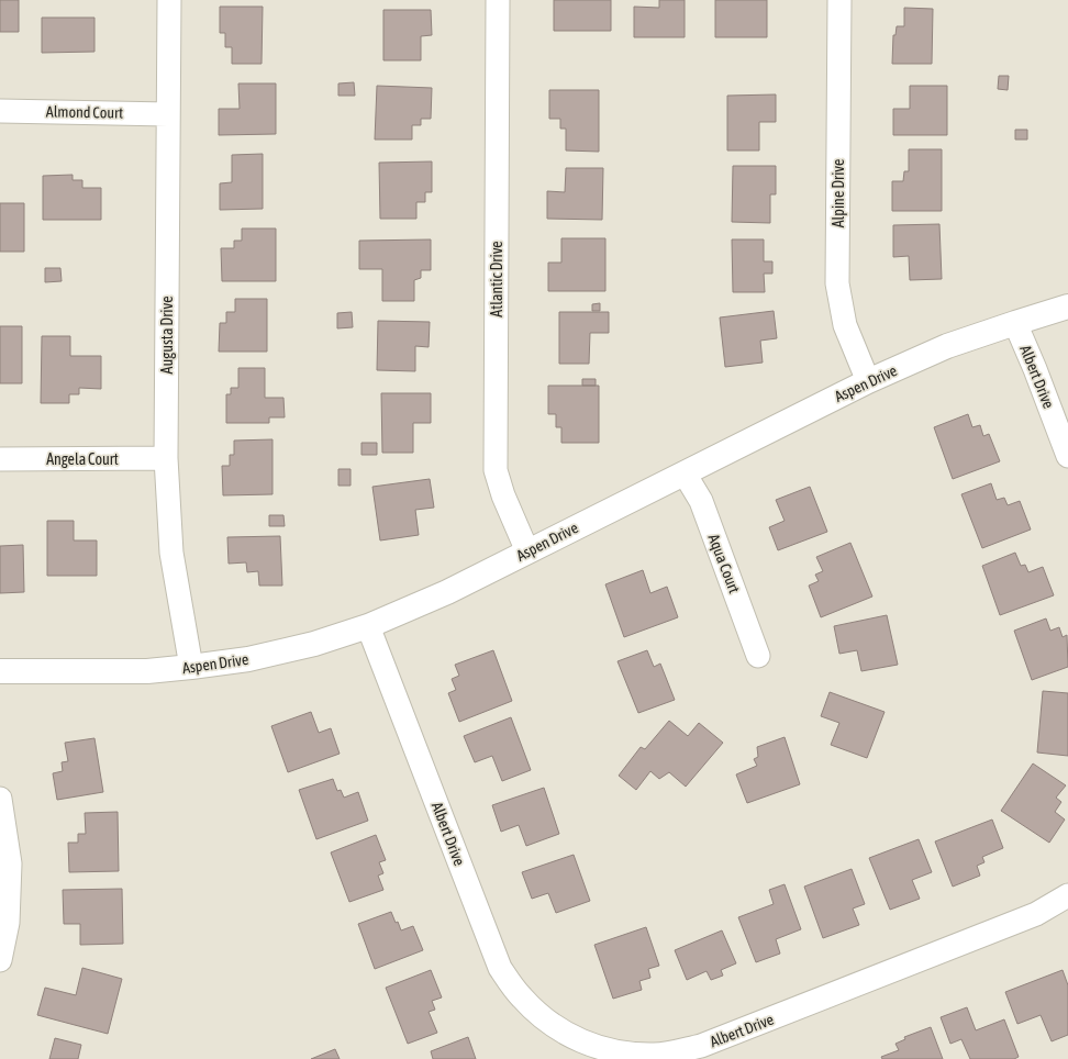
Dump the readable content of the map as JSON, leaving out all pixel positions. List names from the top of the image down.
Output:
{
  "streets": {
    "street": [
      "Almond Court",
      "Alpine Drive",
      "Atlantic Drive",
      "Augusta Drive",
      "Albert Drive",
      "Aspen Drive",
      "Angela Court",
      "Aqua Court"
    ]
  },
  "crossings": [
    ["Almond Court", "Augusta Drive"],
    ["Alpine Drive", "Aspen Drive"],
    ["Atlantic Drive", "Aspen Drive"],
    ["Augusta Drive", "Aspen Drive"],
    ["Augusta Drive", "Angela Court"],
    ["Albert Drive", "Aspen Drive"],
    ["Aspen Drive", "Aqua Court"]
  ]
}
